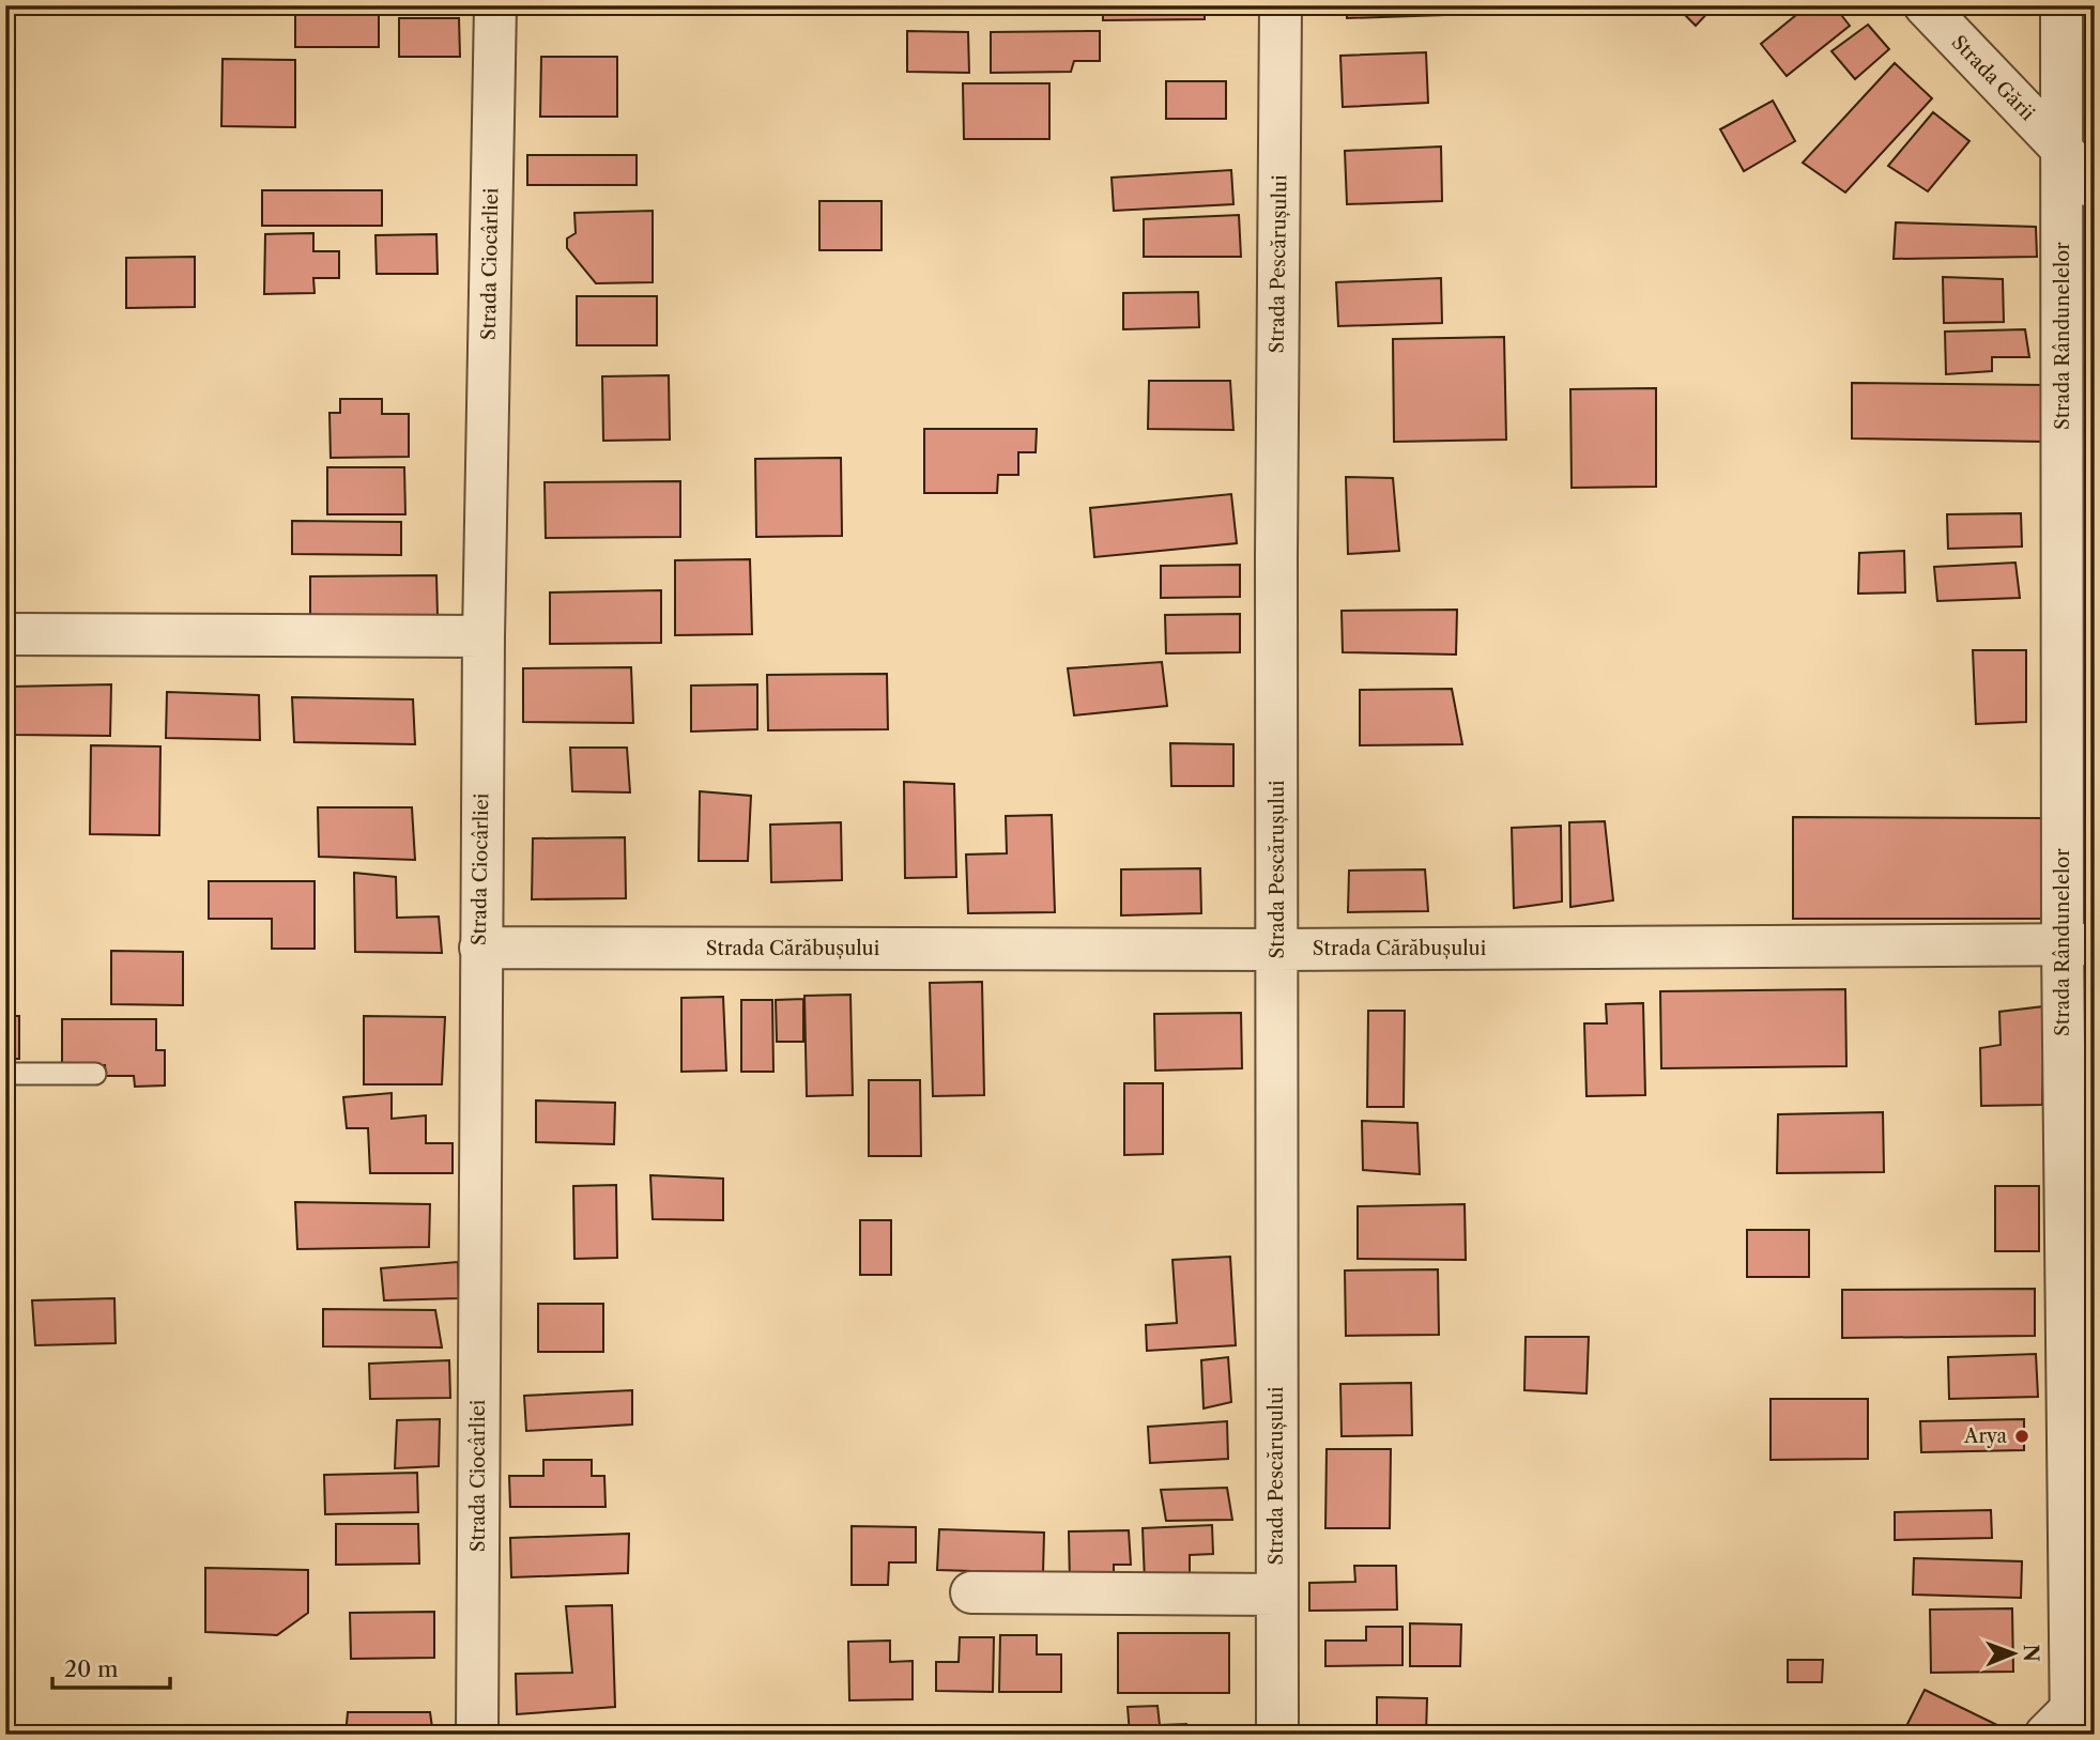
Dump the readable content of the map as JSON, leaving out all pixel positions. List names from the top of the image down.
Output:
{
  "streets": {
    "street": [
      "Strada Gării",
      "Strada Ciocârliei",
      "Strada Pescărușului",
      "Strada Rândunelelor",
      "Strada Cărăbușului"
    ]
  },
  "crossings": [
    ["Strada Gării", "Strada Rândunelelor"],
    ["Strada Ciocârliei", "Strada Cărăbușului"],
    ["Strada Pescărușului", "Strada Cărăbușului"],
    ["Strada Rândunelelor", "Strada Cărăbușului"]
  ],
  "places": ["Arya"],
  "scale_bar": "20 m",
  "north": "right"
}
